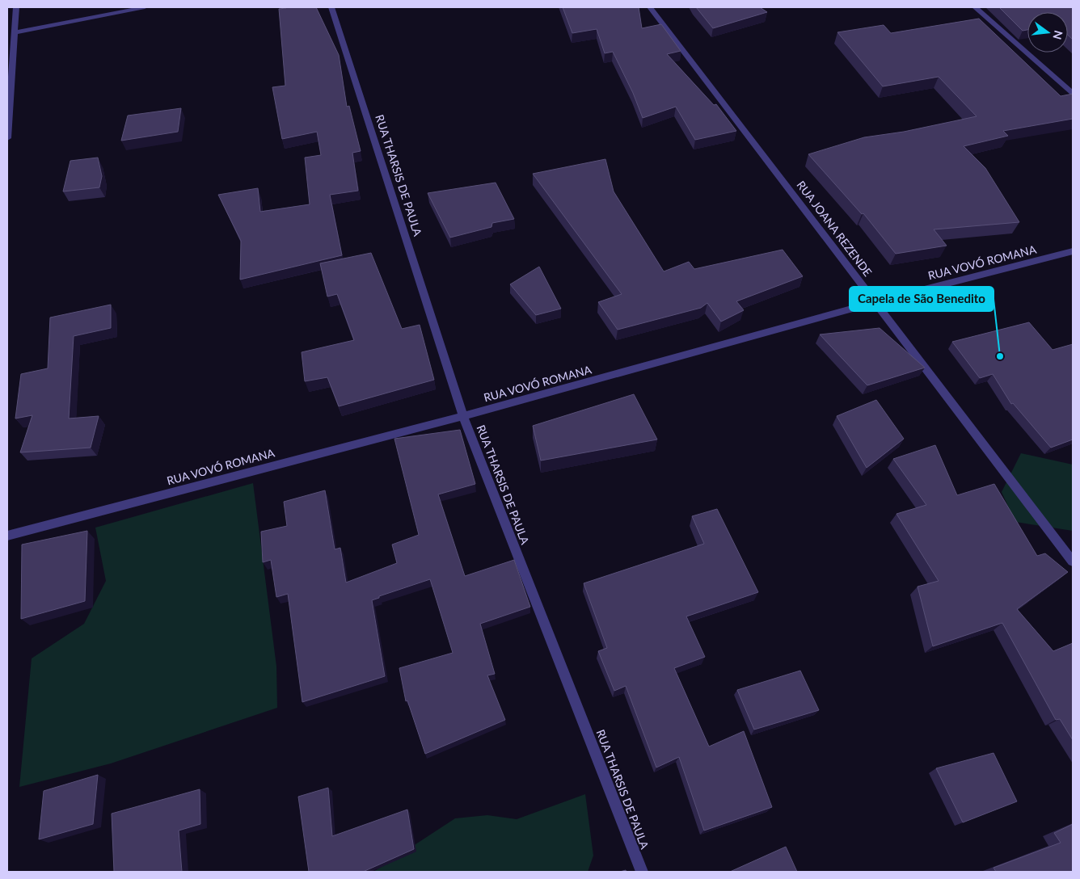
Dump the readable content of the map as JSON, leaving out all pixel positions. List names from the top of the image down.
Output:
{
  "streets": {
    "street": ["RUA THARSIS DE PAULA", "RUA JOANA REZENDE", "RUA VOVÓ ROMANA"]
  },
  "crossings": [
    ["RUA THARSIS DE PAULA", "RUA VOVÓ ROMANA"],
    ["RUA JOANA REZENDE", "RUA VOVÓ ROMANA"]
  ],
  "places": ["Capela de São Benedito"],
  "north": "right"
}
